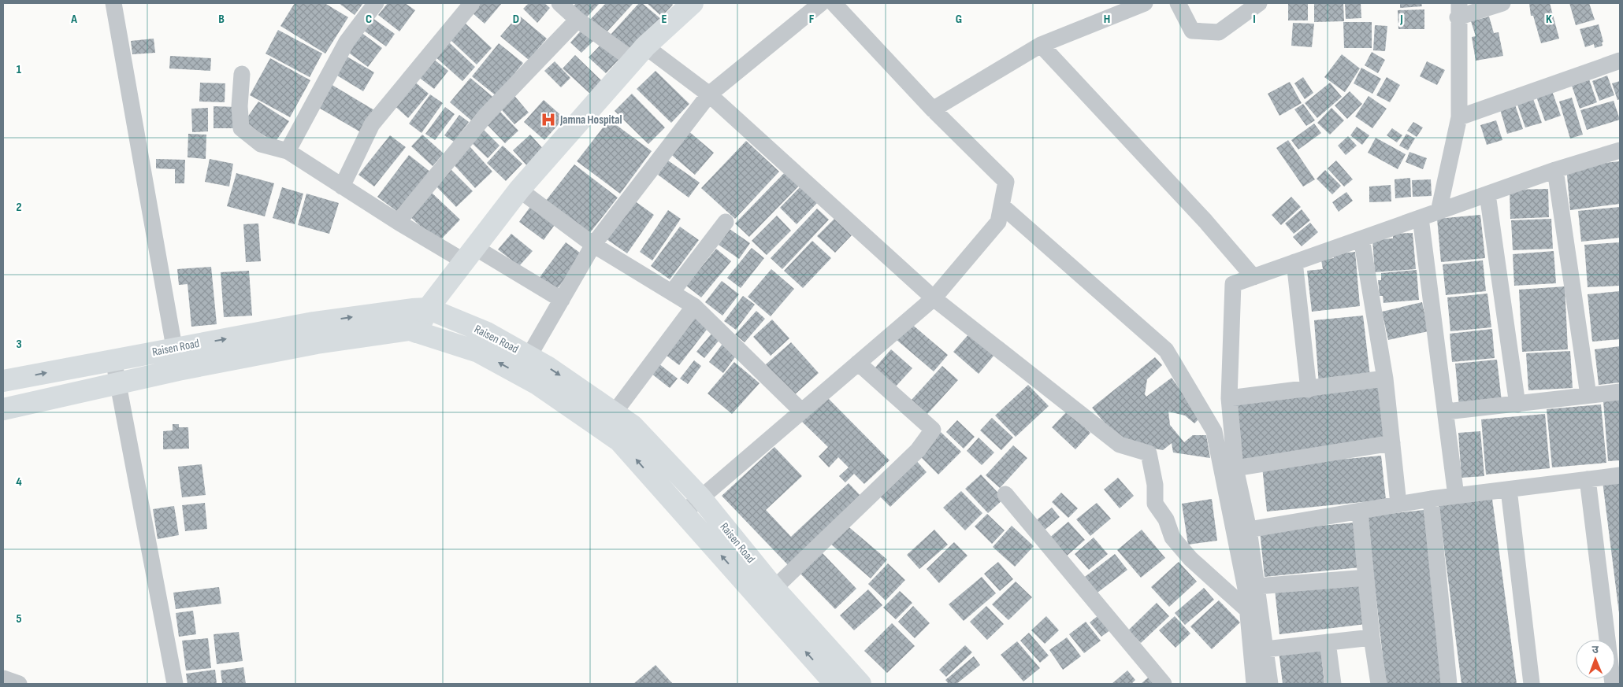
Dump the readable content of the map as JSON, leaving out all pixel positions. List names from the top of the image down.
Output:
{
  "streets": {
    "main road": ["Raisen Road"]
  },
  "places": {
    "hospital": ["Jamna Hospital"]
  },
  "north": "top",
  "grid": {
    "columns": [
      "A",
      "B",
      "C",
      "D",
      "E",
      "F",
      "G",
      "H",
      "I",
      "J",
      "K"
    ],
    "rows": [
      "1",
      "2",
      "3",
      "4",
      "5"
    ]
  }
}
